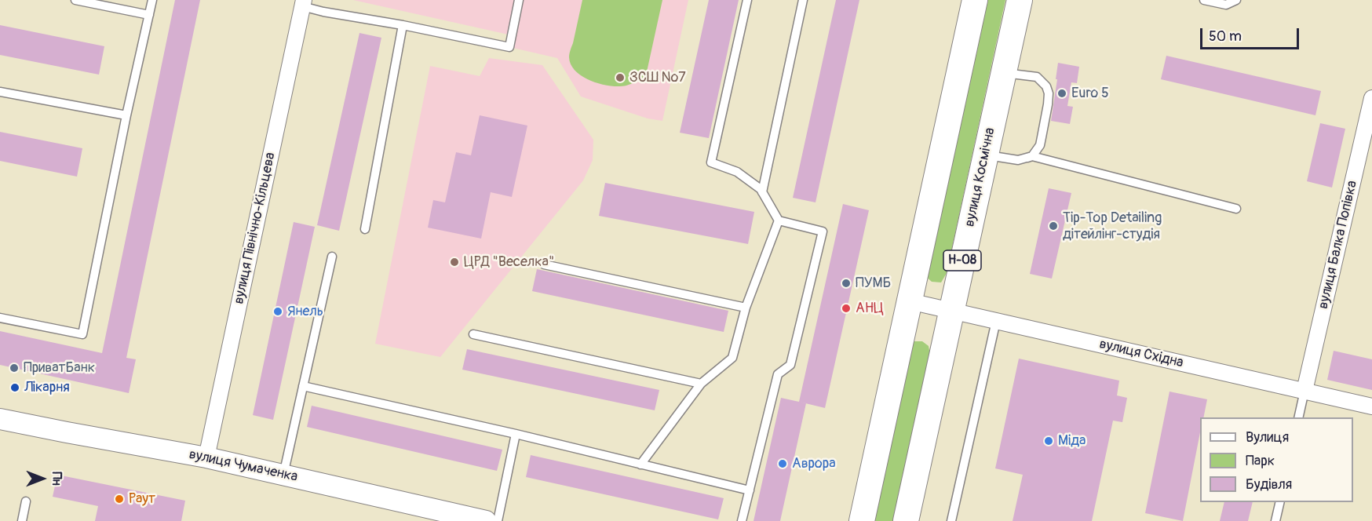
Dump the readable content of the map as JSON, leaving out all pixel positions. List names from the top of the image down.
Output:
{
  "streets": {
    "main road": ["вулиця Космічна", "Н-08"],
    "street": [
      "вулиця Північно-Кільцева",
      "вулиця Балка Попівка",
      "вулиця Східна",
      "вулиця Чумаченка"
    ]
  },
  "crossings": [
    ["вулиця Космічна", "вулиця Східна"],
    ["вулиця Північно-Кільцева", "вулиця Чумаченка"],
    ["вулиця Балка Попівка", "вулиця Східна"]
  ],
  "places": [
    "ЗСШ №7",
    "Euro 5",
    "Tip-Top Detailing дітейлiнг-студiя",
    "ЦРД \"Веселка\"",
    "ПУМБ",
    "АНЦ",
    "Янель",
    "ПриватБанк",
    "Лікарня",
    "Міда",
    "Аврора",
    "Раут"
  ],
  "legend": ["Вулиця", "Парк", "Будівля"],
  "scale_bar": "50 m",
  "north": "right"
}
